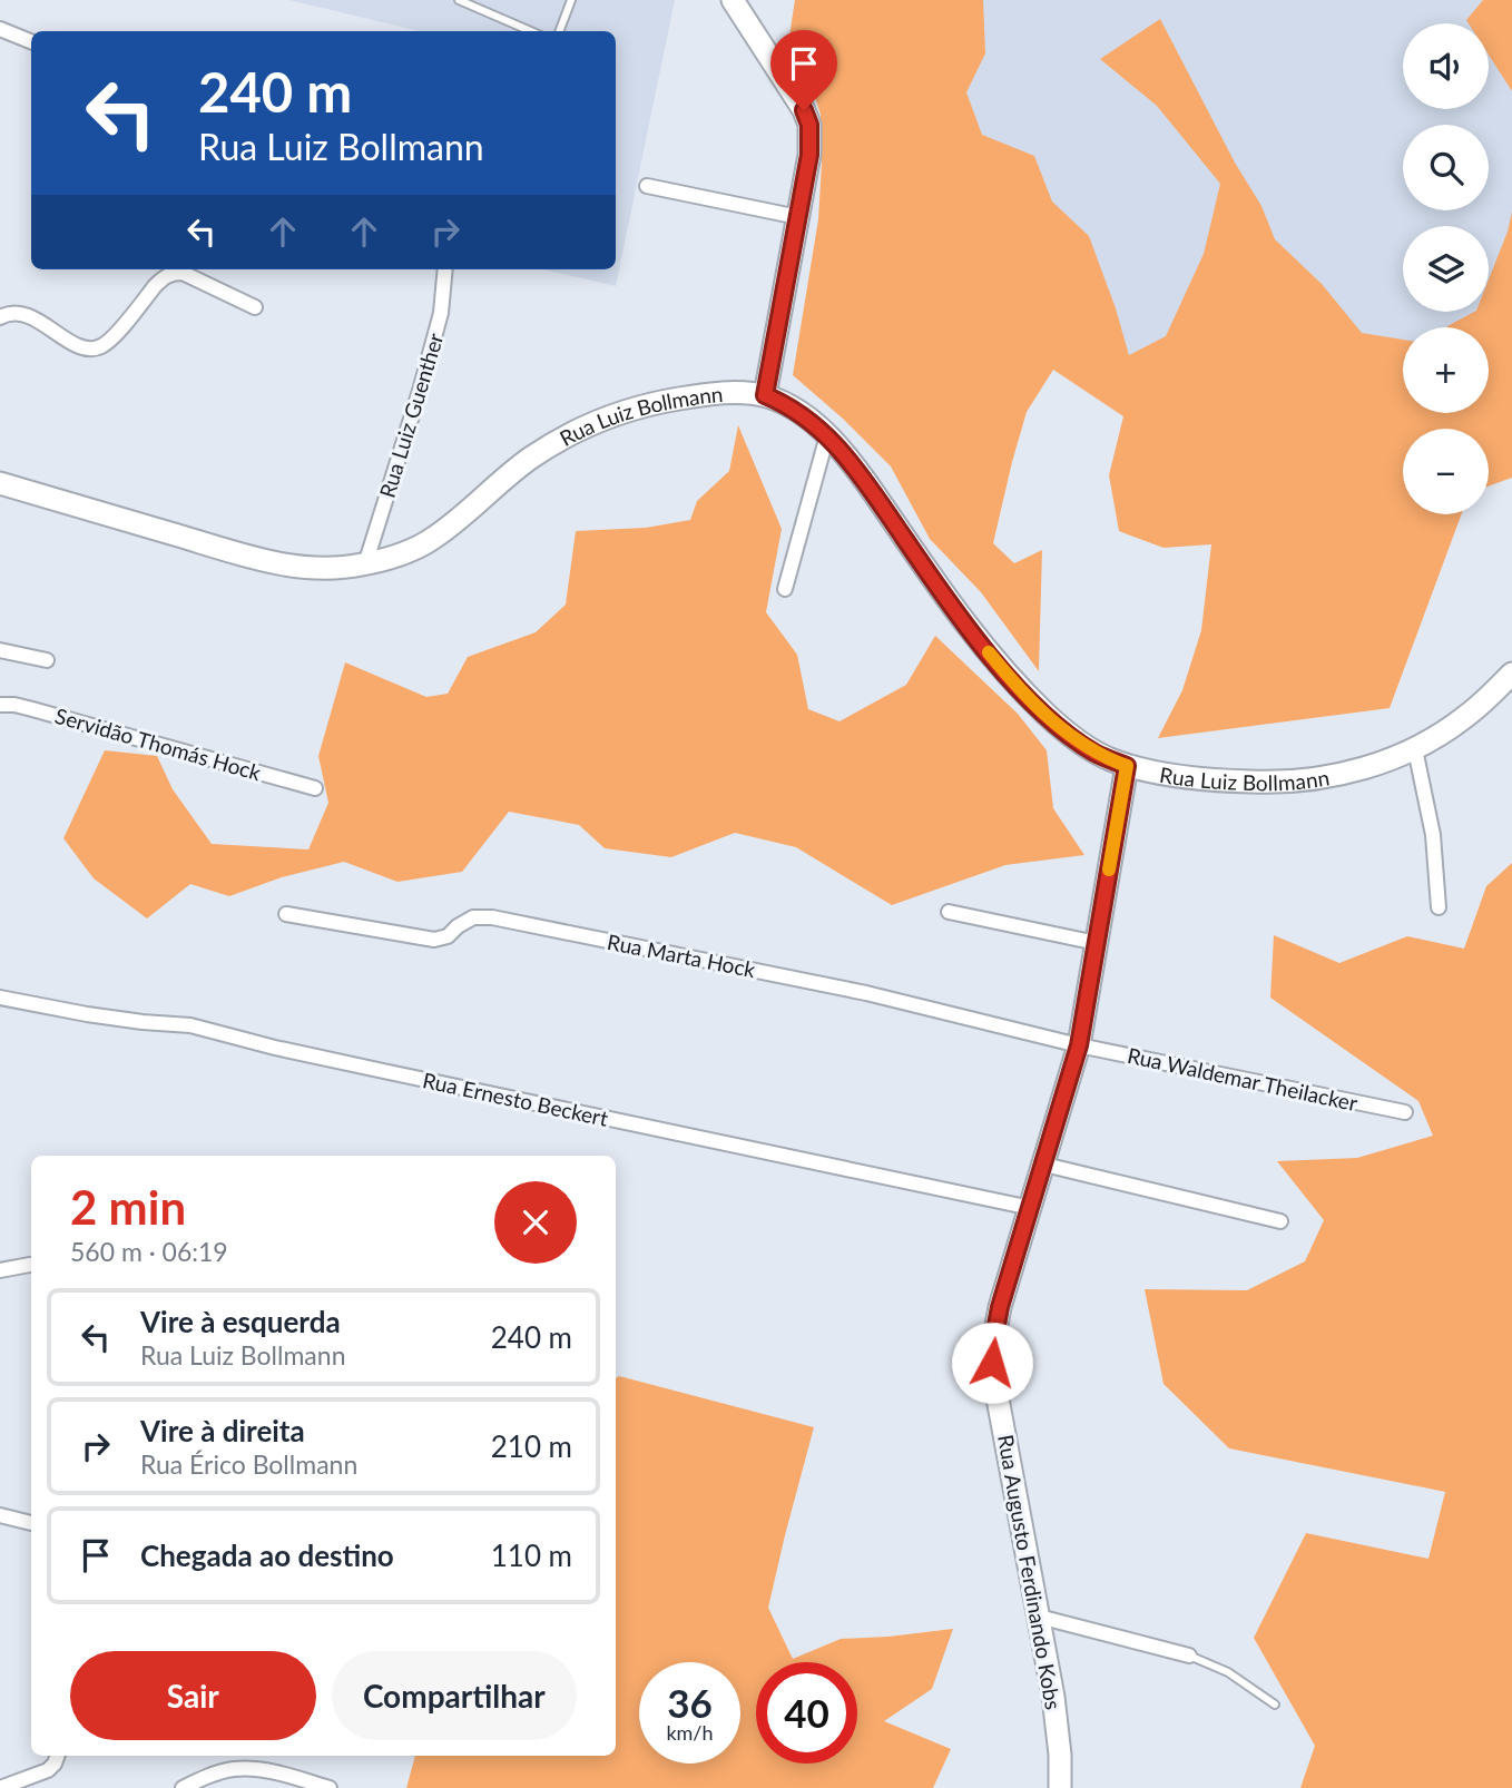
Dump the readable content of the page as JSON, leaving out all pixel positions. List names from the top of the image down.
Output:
{
  "streets": {
    "main road": ["Rua Luiz Bollmann", "Rua Augusto Ferdinando Kobs"],
    "street": [
      "Rua Luiz Guenther",
      "Servidão Thomás Hock",
      "Rua Marta Hock",
      "Rua Waldemar Theilacker",
      "Rua Ernesto Beckert"
    ]
  },
  "crossings": [
    ["Rua Luiz Guenther", "Rua Luiz Bollmann"],
    ["Rua Luiz Bollmann", "Rua Augusto Ferdinando Kobs"],
    ["Rua Marta Hock", "Rua Waldemar Theilacker"],
    ["Rua Marta Hock", "Rua Augusto Ferdinando Kobs"],
    ["Rua Waldemar Theilacker", "Rua Augusto Ferdinando Kobs"],
    ["Rua Ernesto Beckert", "Rua Augusto Ferdinando Kobs"]
  ],
  "page": {
    "map_buttons": ["+", "−"],
    "turn": ["240 m", "Rua Luiz Bollmann"],
    "heading": ["2 min", "560 m · 06:19"],
    "list": [
      {
        "name": "Vire à esquerda",
        "note": "Rua Luiz Bollmann",
        "value": "240 m"
      },
      {
        "name": "Vire à direita",
        "note": "Rua Érico Bollmann",
        "value": "210 m"
      },
      {
        "name": "Chegada ao destino",
        "value": "110 m"
      }
    ],
    "buttons": ["Sair", "Compartilhar"],
    "speed": "36 km/h",
    "limit": "40"
  }
}
